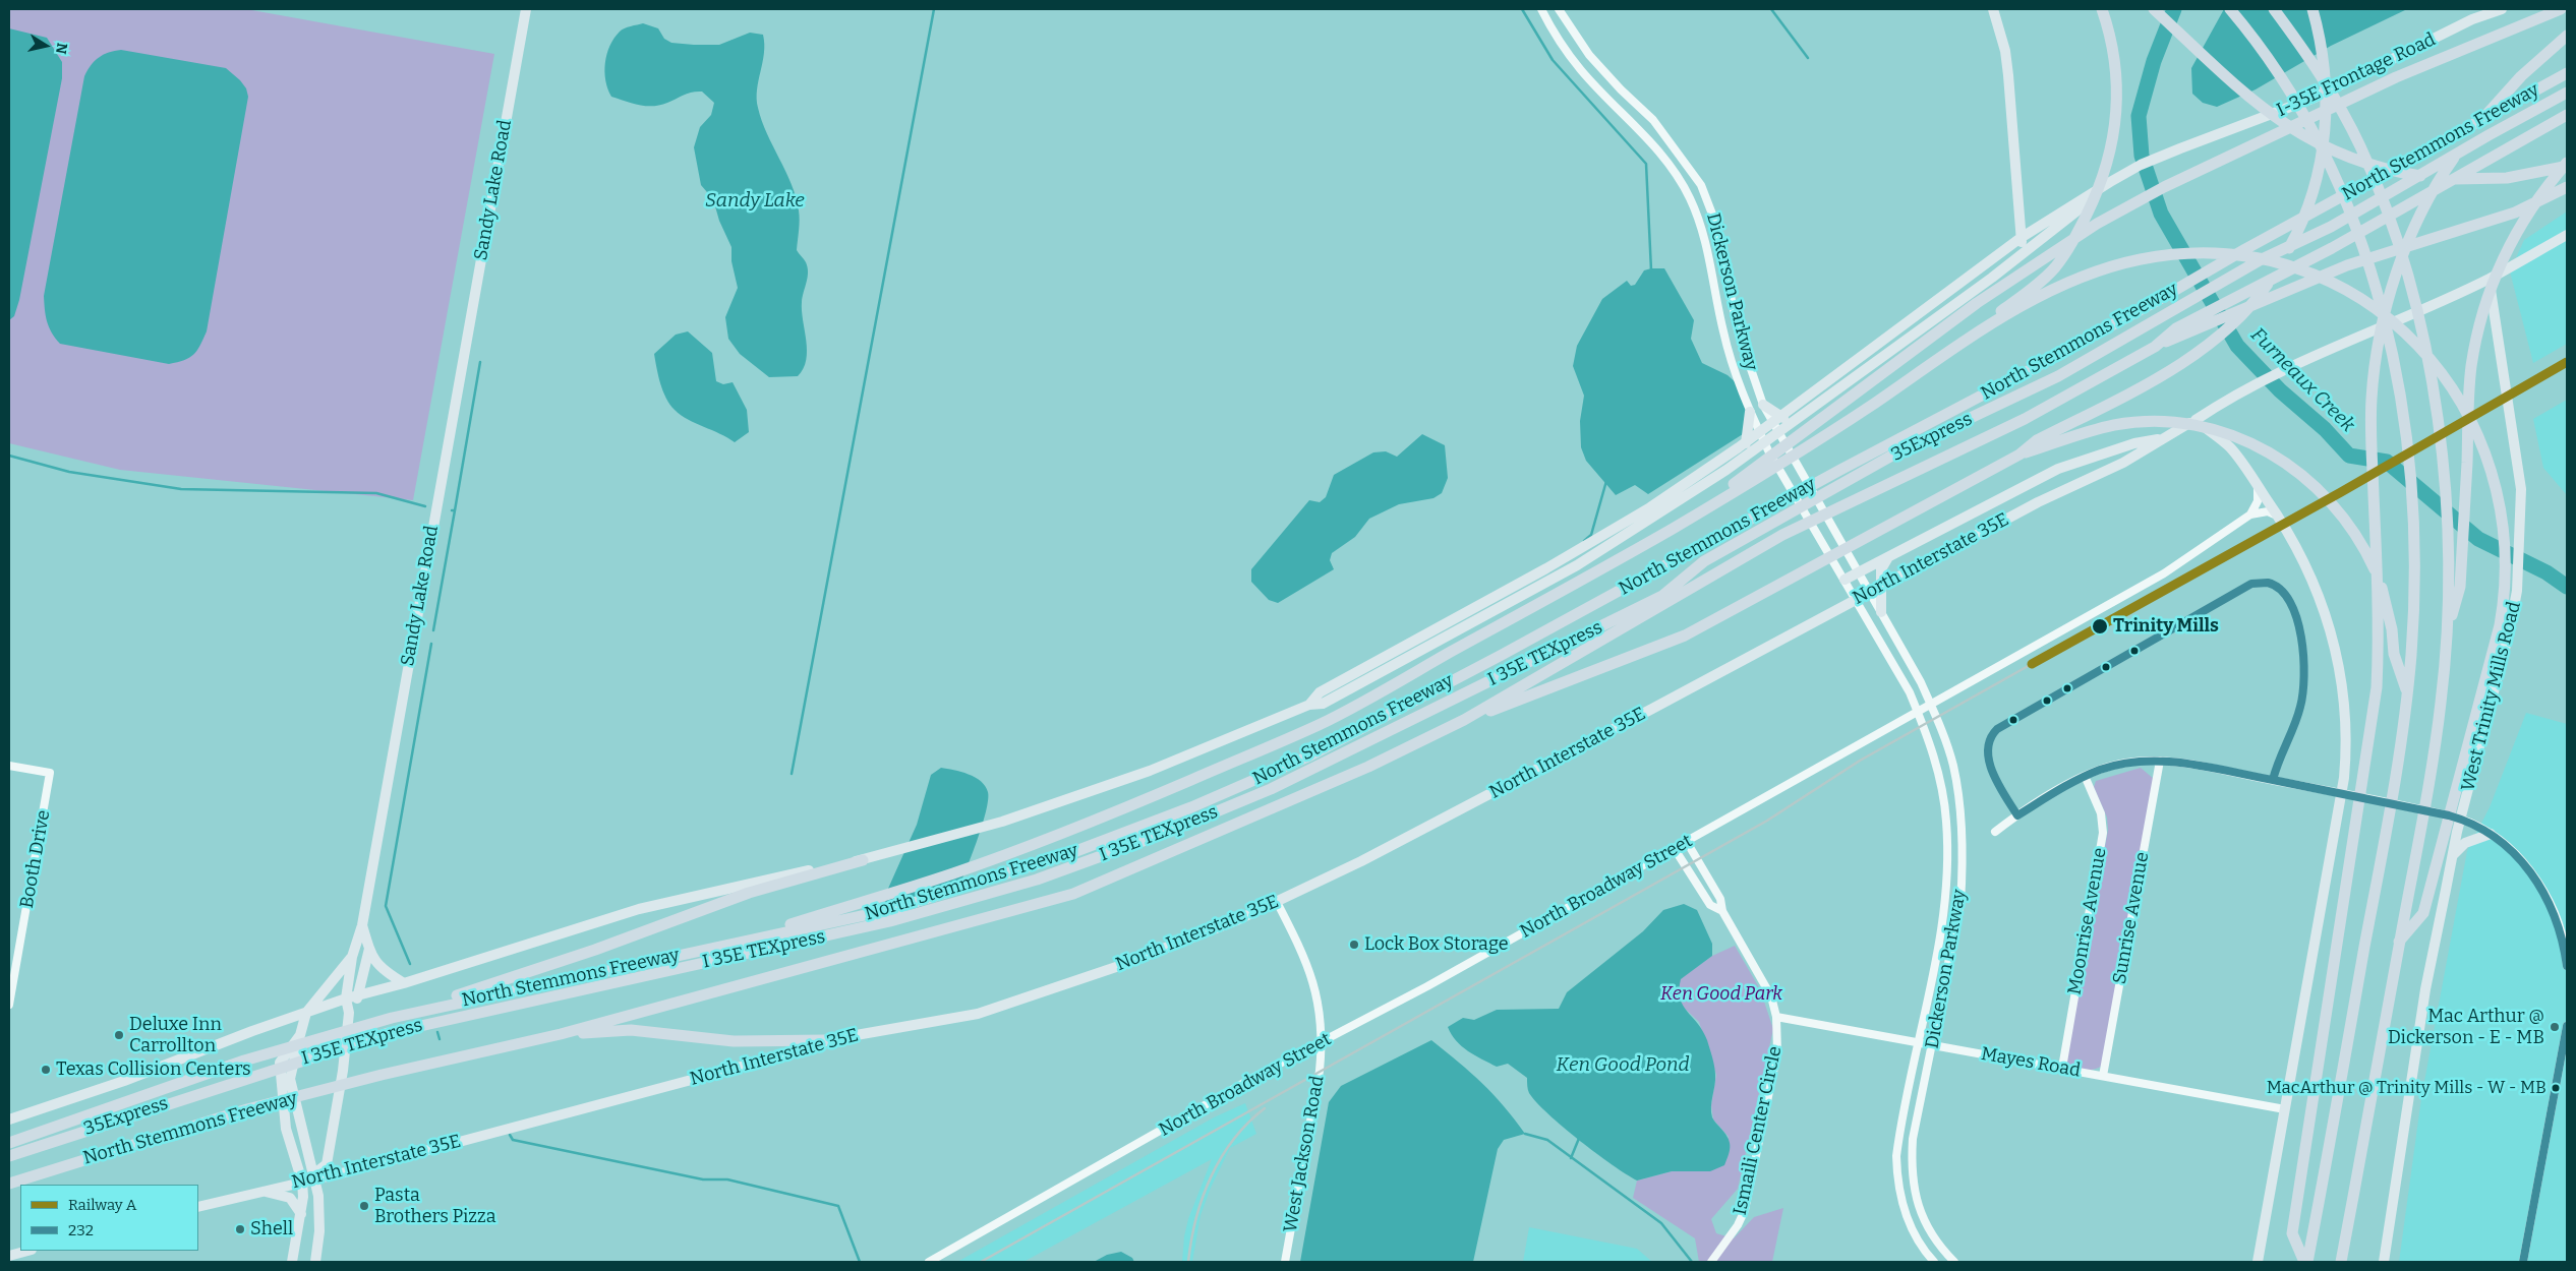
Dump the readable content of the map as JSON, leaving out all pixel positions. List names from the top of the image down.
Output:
{
  "streets": {
    "highway": ["North Stemmons Freeway", "35Express", "I 35E TEXpress"],
    "main road": [
      "I-35E Frontage Road",
      "Sandy Lake Road",
      "North Interstate 35E",
      "West Trinity Mills Road"
    ],
    "street": [
      "Dickerson Parkway",
      "Booth Drive",
      "North Broadway Street",
      "Sunrise Avenue",
      "Moonrise Avenue",
      "Mayes Road",
      "Ismaili Center Circle",
      "West Jackson Road"
    ]
  },
  "crossings": [
    ["Sandy Lake Road", "North Interstate 35E"],
    ["Dickerson Parkway", "North Interstate 35E"],
    ["Dickerson Parkway", "Mayes Road"],
    ["35Express", "I 35E TEXpress"],
    ["North Interstate 35E", "West Trinity Mills Road"],
    ["North Interstate 35E", "West Jackson Road"],
    ["North Broadway Street", "Ismaili Center Circle"],
    ["North Broadway Street", "West Jackson Road"],
    ["Sunrise Avenue", "Mayes Road"],
    ["Moonrise Avenue", "Mayes Road"],
    ["Mayes Road", "Ismaili Center Circle"]
  ],
  "water": ["Sandy Lake", "Furneaux Creek", "Ken Good Pond"],
  "parks": ["Ken Good Park"],
  "places": [
    "Trinity Mills",
    "Lock Box Storage",
    "Mac Arthur @ Dickerson - E - MB",
    "Deluxe Inn Carrollton",
    "Texas Collision Centers",
    "MacArthur @ Trinity Mills - W - MB",
    "Pasta Brothers Pizza",
    "Shell"
  ],
  "lines": ["rail line A", "transit line 232"],
  "legend": ["Railway A", "232"],
  "north": "right"
}
